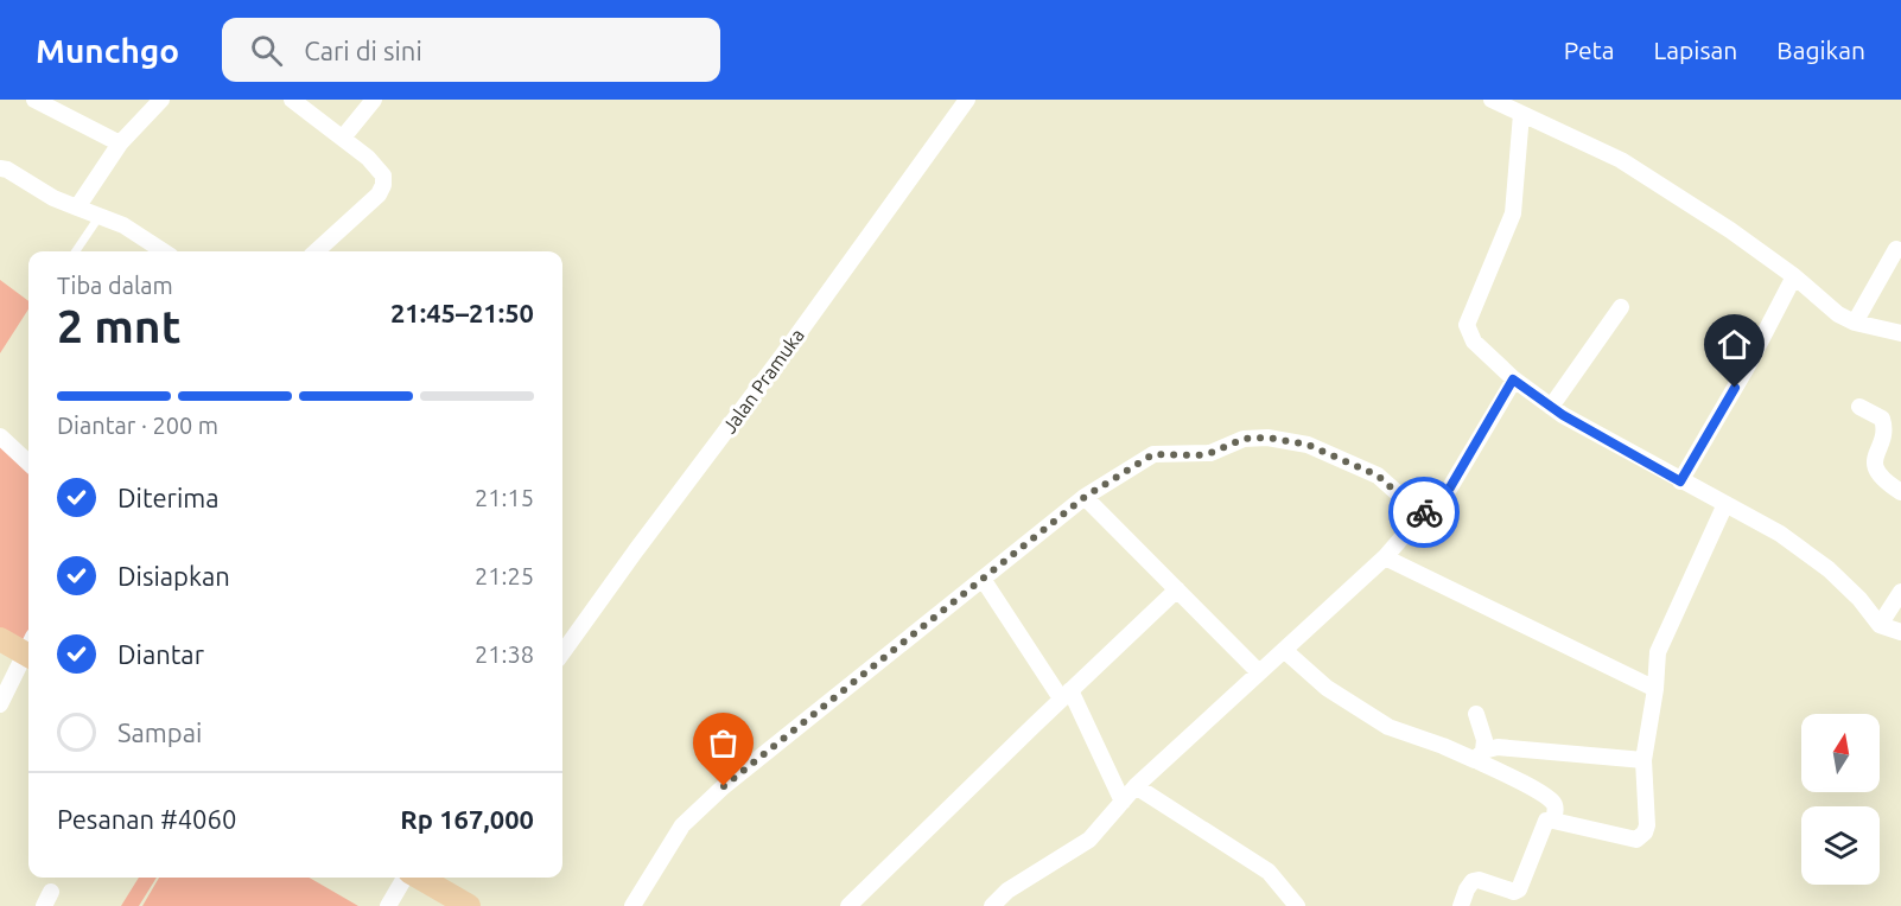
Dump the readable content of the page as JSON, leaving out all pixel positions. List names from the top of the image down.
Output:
{
  "streets": {
    "street": ["Jalan Pramuka"]
  },
  "north": "top",
  "page": {
    "header": "Munchgo",
    "search": "Cari di sini",
    "nav": ["Peta", "Lapisan", "Bagikan"],
    "heading": ["2 mnt", "Tiba dalam", "21:45–21:50"],
    "panel": ["Pesanan #4060", "Rp 167,000"],
    "bar": "Diantar · 200 m",
    "list": [
      ["Diterima", "21:15"],
      ["Disiapkan", "21:25"],
      ["Diantar", "21:38"],
      "Sampai"
    ]
  }
}
